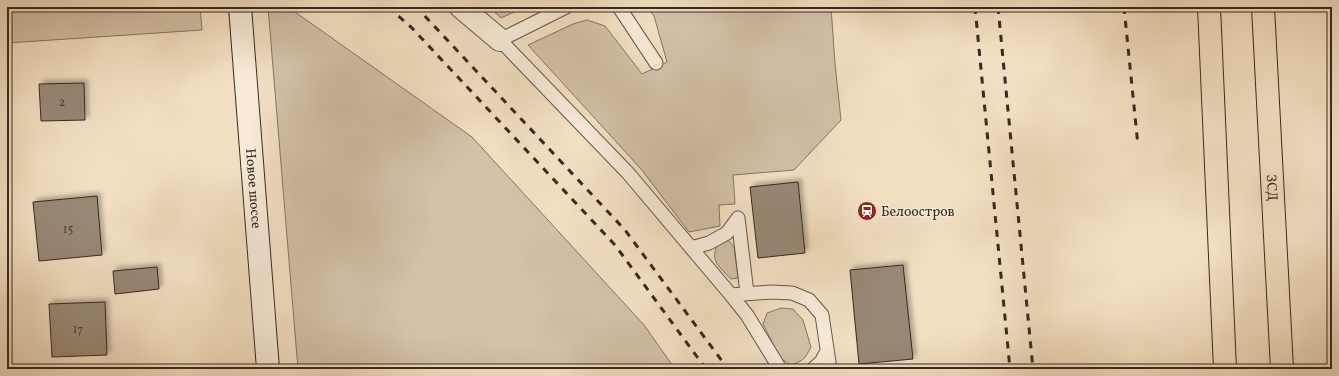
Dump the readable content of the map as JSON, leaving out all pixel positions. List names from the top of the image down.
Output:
{
  "streets": {
    "highway": ["ЗСД"],
    "main road": ["Новое шоссе"]
  },
  "places": {
    "station": ["Белоостров"]
  },
  "house_numbers": ["2", "15", "17"]
}
